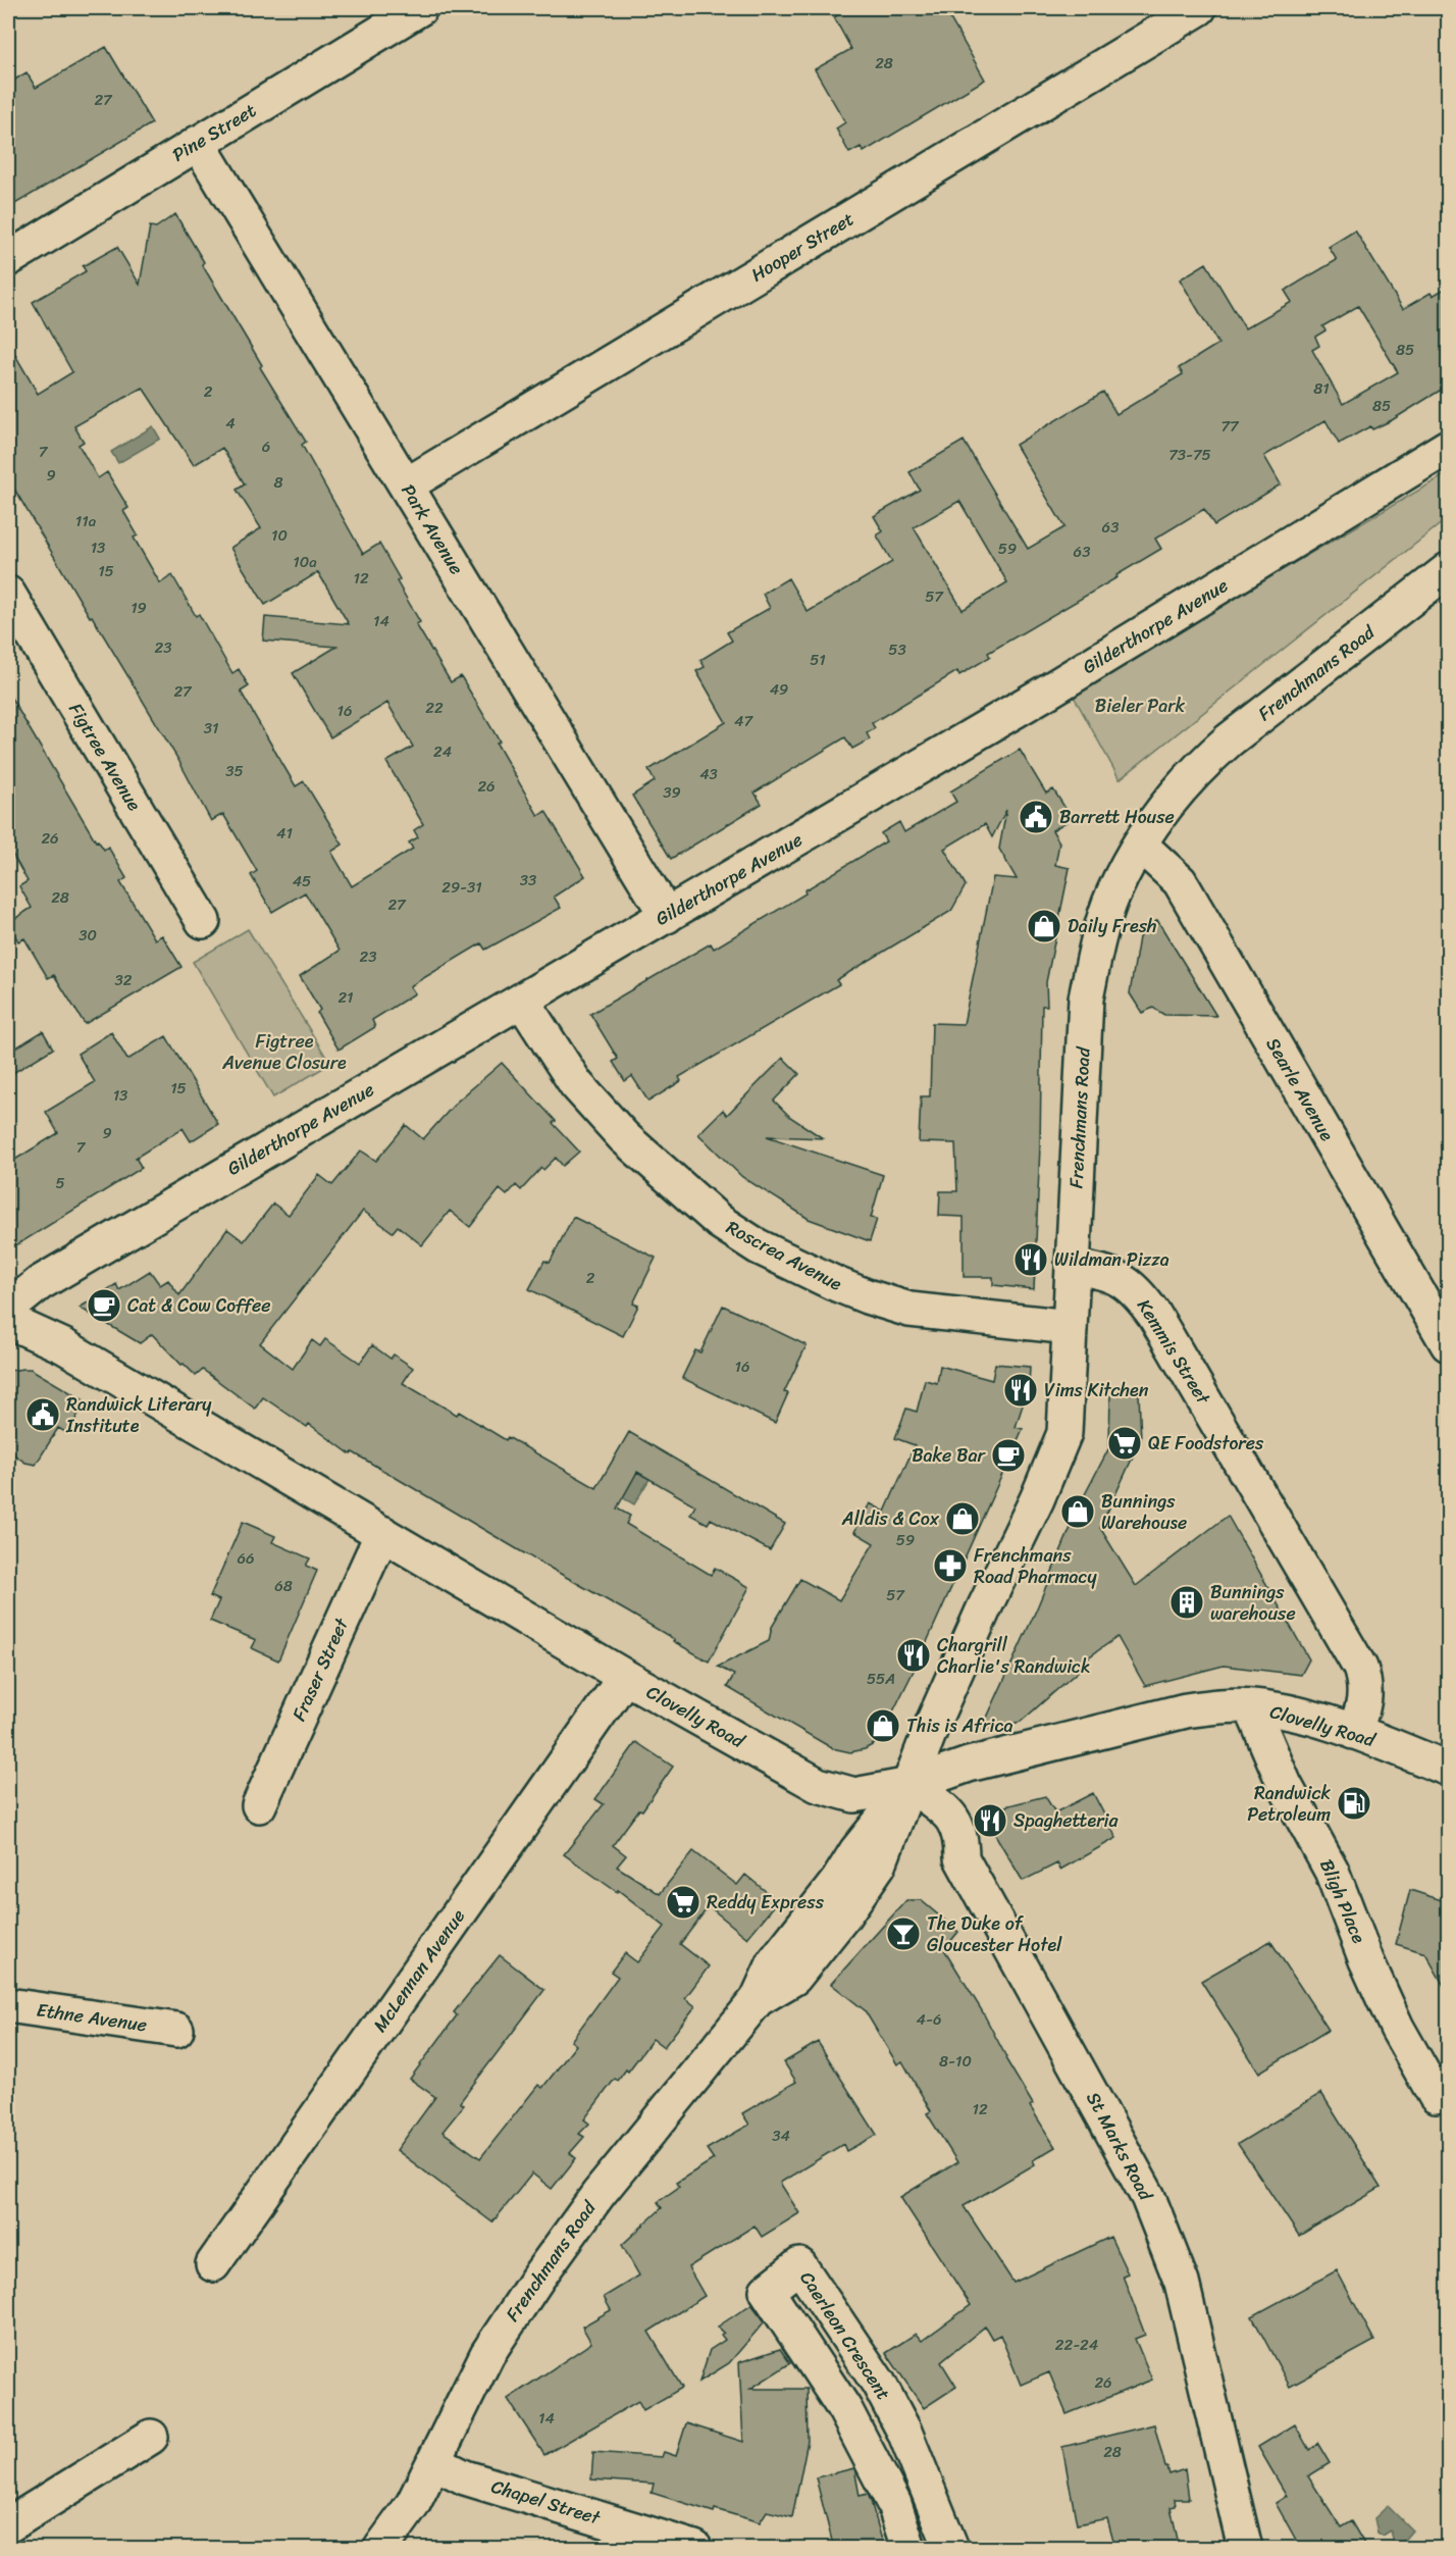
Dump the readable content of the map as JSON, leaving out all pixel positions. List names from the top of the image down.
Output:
{
  "streets": {
    "street": [
      "Pine Street",
      "Hooper Street",
      "Park Avenue",
      "Gilderthorpe Avenue",
      "Frenchmans Road",
      "Figtree Avenue",
      "Searle Avenue",
      "Roscrea Avenue",
      "Kemmis Street",
      "Fraser Street",
      "Clovelly Road",
      "Bligh Place",
      "McLennan Avenue",
      "Ethne Avenue",
      "St Marks Road",
      "Caerleon Crescent",
      "Chapel Street"
    ]
  },
  "crossings": [
    ["Pine Street", "Park Avenue"],
    ["Hooper Street", "Park Avenue"],
    ["Park Avenue", "Gilderthorpe Avenue"],
    ["Gilderthorpe Avenue", "Roscrea Avenue"],
    ["Frenchmans Road", "Searle Avenue"],
    ["Frenchmans Road", "Roscrea Avenue"],
    ["Frenchmans Road", "Kemmis Street"],
    ["Frenchmans Road", "Clovelly Road"],
    ["Frenchmans Road", "St Marks Road"],
    ["Frenchmans Road", "Chapel Street"],
    ["Kemmis Street", "Clovelly Road"],
    ["Fraser Street", "Clovelly Road"],
    ["Clovelly Road", "Bligh Place"],
    ["Clovelly Road", "McLennan Avenue"],
    ["Clovelly Road", "St Marks Road"]
  ],
  "parks": ["Bieler Park", "Figtree Avenue Closure"],
  "places": {
    "public building": ["Barrett House", "Randwick Literary Institute"],
    "shop": [
      "Daily Fresh",
      "Bunnings Warehouse",
      "Alldis & Cox",
      "This is Africa"
    ],
    "restaurant": [
      "Wildman Pizza",
      "Vims Kitchen",
      "Chargrill Charlie's Randwick",
      "Spaghetteria"
    ],
    "cafe": ["Cat & Cow Coffee", "Bake Bar"],
    "supermarket": ["QE Foodstores", "Reddy Express"],
    "pharmacy": ["Frenchmans Road Pharmacy"],
    "building": ["Bunnings warehouse"],
    "fuel station": ["Randwick Petroleum"],
    "bar": ["The Duke of Gloucester Hotel"]
  },
  "house_numbers": [
    "28",
    "27",
    "85",
    "81",
    "2",
    "85",
    "4",
    "77",
    "6",
    "7",
    "73-75",
    "9",
    "8",
    "11a",
    "63",
    "10",
    "13",
    "59",
    "63",
    "10a",
    "15",
    "12",
    "57",
    "19",
    "14",
    "23",
    "53",
    "51",
    "49",
    "27",
    "22",
    "16",
    "47",
    "31",
    "24",
    "35",
    "43",
    "26",
    "39",
    "41",
    "26",
    "33",
    "45",
    "29-31",
    "28",
    "27",
    "30",
    "23",
    "32",
    "21",
    "15",
    "13",
    "9",
    "7",
    "5",
    "2",
    "16",
    "59",
    "66",
    "68",
    "57",
    "55A",
    "4-6",
    "8-10",
    "12",
    "34",
    "22-24",
    "26",
    "14",
    "28"
  ]
}
